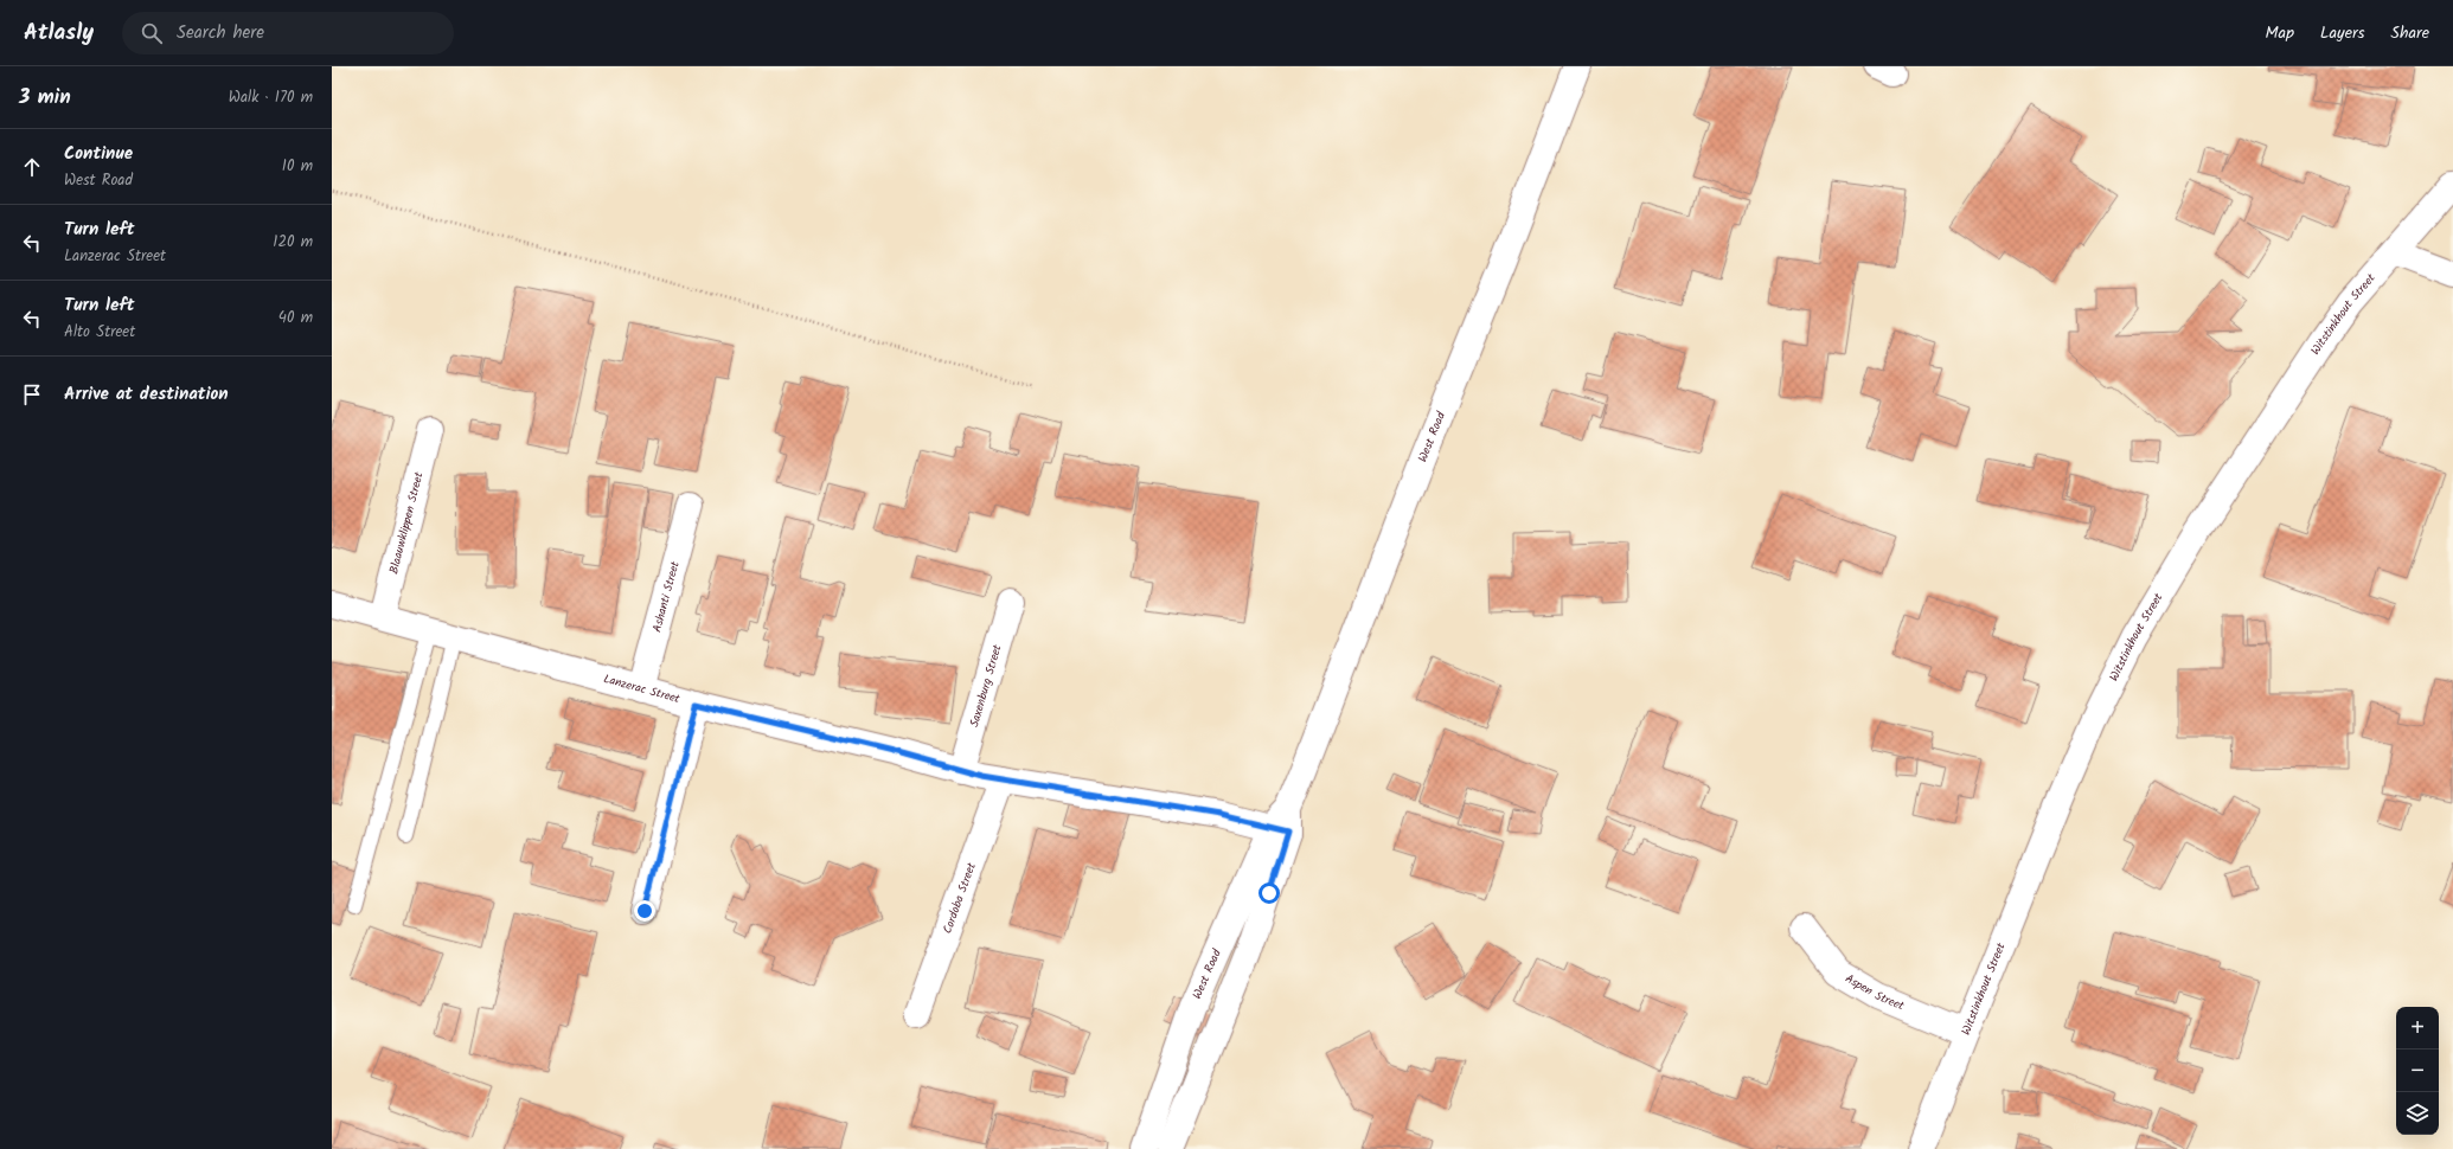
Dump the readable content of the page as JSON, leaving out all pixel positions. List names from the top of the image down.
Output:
{
  "streets": {
    "street": [
      "Witstinkhout Street",
      "West Road",
      "Blaauwklippen Street",
      "Ashanti Street",
      "Saxenburg Street",
      "Lanzerac Street",
      "Cordoba Street",
      "Aspen Street"
    ]
  },
  "crossings": [
    ["Witstinkhout Street", "Aspen Street"],
    ["West Road", "Lanzerac Street"],
    ["Blaauwklippen Street", "Lanzerac Street"],
    ["Ashanti Street", "Lanzerac Street"],
    ["Saxenburg Street", "Lanzerac Street"],
    ["Lanzerac Street", "Cordoba Street"]
  ],
  "page": {
    "header": "Atlasly",
    "search": "Search here",
    "nav": ["Map", "Layers", "Share"],
    "heading": ["3 min", "Walk · 170 m"],
    "list": [
      ["Continue", "West Road", "10 m"],
      ["Turn left", "Lanzerac Street", "120 m"],
      ["Turn left", "Alto Street", "40 m"],
      "Arrive at destination"
    ],
    "map_buttons": ["+", "−"]
  }
}
